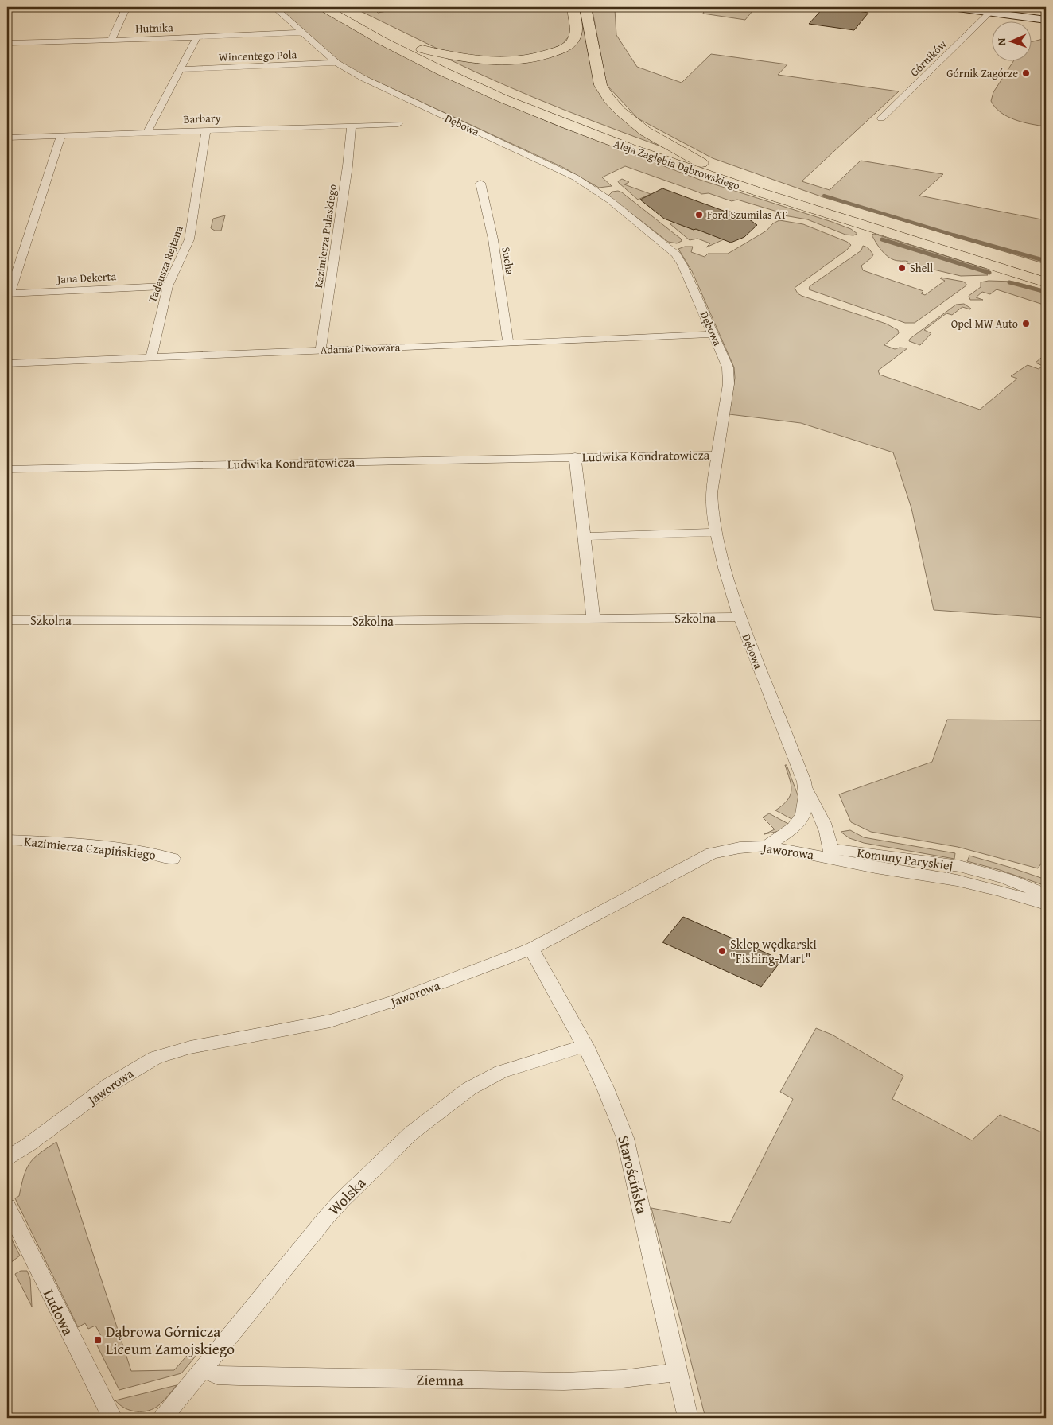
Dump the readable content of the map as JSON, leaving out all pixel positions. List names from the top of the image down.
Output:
{
  "streets": {
    "main road": ["Aleja Zagłębia Dąbrowskiego"],
    "street": [
      "Hutnika",
      "Wincentego Pola",
      "Górników",
      "Barbary",
      "Dębowa",
      "Kazimierza Pułaskiego",
      "Sucha",
      "Tadeusza Rejtana",
      "Jana Dekerta",
      "Adama Piwowara",
      "Ludwika Kondratowicza",
      "Szkolna",
      "Kazimierza Czapińskiego",
      "Jaworowa",
      "Komuny Paryskiej",
      "Starościńska",
      "Wolska",
      "Ludowa",
      "Ziemna"
    ]
  },
  "crossings": [
    ["Hutnika", "Dębowa"],
    ["Wincentego Pola", "Dębowa"],
    ["Barbary", "Kazimierza Pułaskiego"],
    ["Barbary", "Tadeusza Rejtana"],
    ["Dębowa", "Adama Piwowara"],
    ["Dębowa", "Ludwika Kondratowicza"],
    ["Dębowa", "Szkolna"],
    ["Dębowa", "Jaworowa"],
    ["Kazimierza Pułaskiego", "Adama Piwowara"],
    ["Sucha", "Adama Piwowara"],
    ["Tadeusza Rejtana", "Jana Dekerta"],
    ["Tadeusza Rejtana", "Adama Piwowara"],
    ["Ludwika Kondratowicza", "Szkolna"],
    ["Jaworowa", "Komuny Paryskiej"],
    ["Jaworowa", "Starościńska"],
    ["Starościńska", "Wolska"],
    ["Starościńska", "Ziemna"],
    ["Wolska", "Ziemna"]
  ],
  "places": {
    "other": [
      "Górnik Zagórze",
      "Ford Szumilas AT",
      "Shell",
      "Opel MW Auto",
      "Sklep wędkarski \"Fishing-Mart\""
    ],
    "transit": ["Dąbrowa Górnicza Liceum Zamojskiego"]
  },
  "north": "left"
}
